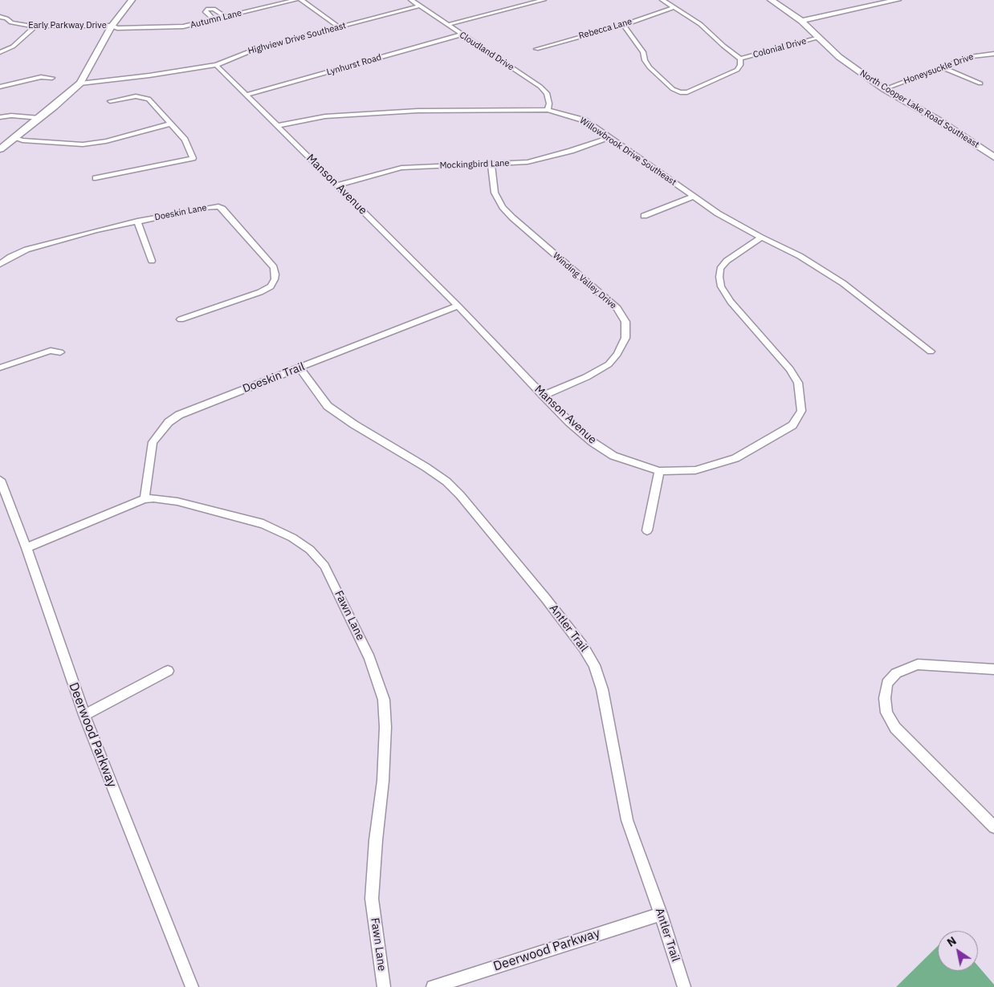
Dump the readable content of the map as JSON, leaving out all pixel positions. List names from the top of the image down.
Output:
{
  "streets": {
    "street": [
      "Autumn Lane",
      "Early Parkway Drive",
      "Rebecca Lane",
      "Highview Drive Southeast",
      "Colonial Drive",
      "Cloudland Drive",
      "Lynhurst Road",
      "Honeysuckle Drive",
      "North Cooper Lake Road Southeast",
      "Willowbrook Drive Southeast",
      "Mockingbird Lane",
      "Manson Avenue",
      "Doeskin Lane",
      "Winding Valley Drive",
      "Doeskin Trail",
      "Fawn Lane",
      "Antler Trail",
      "Deerwood Parkway"
    ]
  },
  "crossings": [
    ["Autumn Lane", "Early Parkway Drive"],
    ["Highview Drive Southeast", "Cloudland Drive"],
    ["Highview Drive Southeast", "Manson Avenue"],
    ["Colonial Drive", "North Cooper Lake Road Southeast"],
    ["Cloudland Drive", "Lynhurst Road"],
    ["Cloudland Drive", "Willowbrook Drive Southeast"],
    ["Lynhurst Road", "Manson Avenue"],
    ["Honeysuckle Drive", "North Cooper Lake Road Southeast"],
    ["Willowbrook Drive Southeast", "Mockingbird Lane"],
    ["Willowbrook Drive Southeast", "Manson Avenue"],
    ["Mockingbird Lane", "Manson Avenue"],
    ["Mockingbird Lane", "Winding Valley Drive"],
    ["Manson Avenue", "Winding Valley Drive"],
    ["Manson Avenue", "Doeskin Trail"],
    ["Doeskin Trail", "Fawn Lane"],
    ["Doeskin Trail", "Antler Trail"],
    ["Fawn Lane", "Deerwood Parkway"],
    ["Antler Trail", "Deerwood Parkway"]
  ],
  "north": "top left"
}
